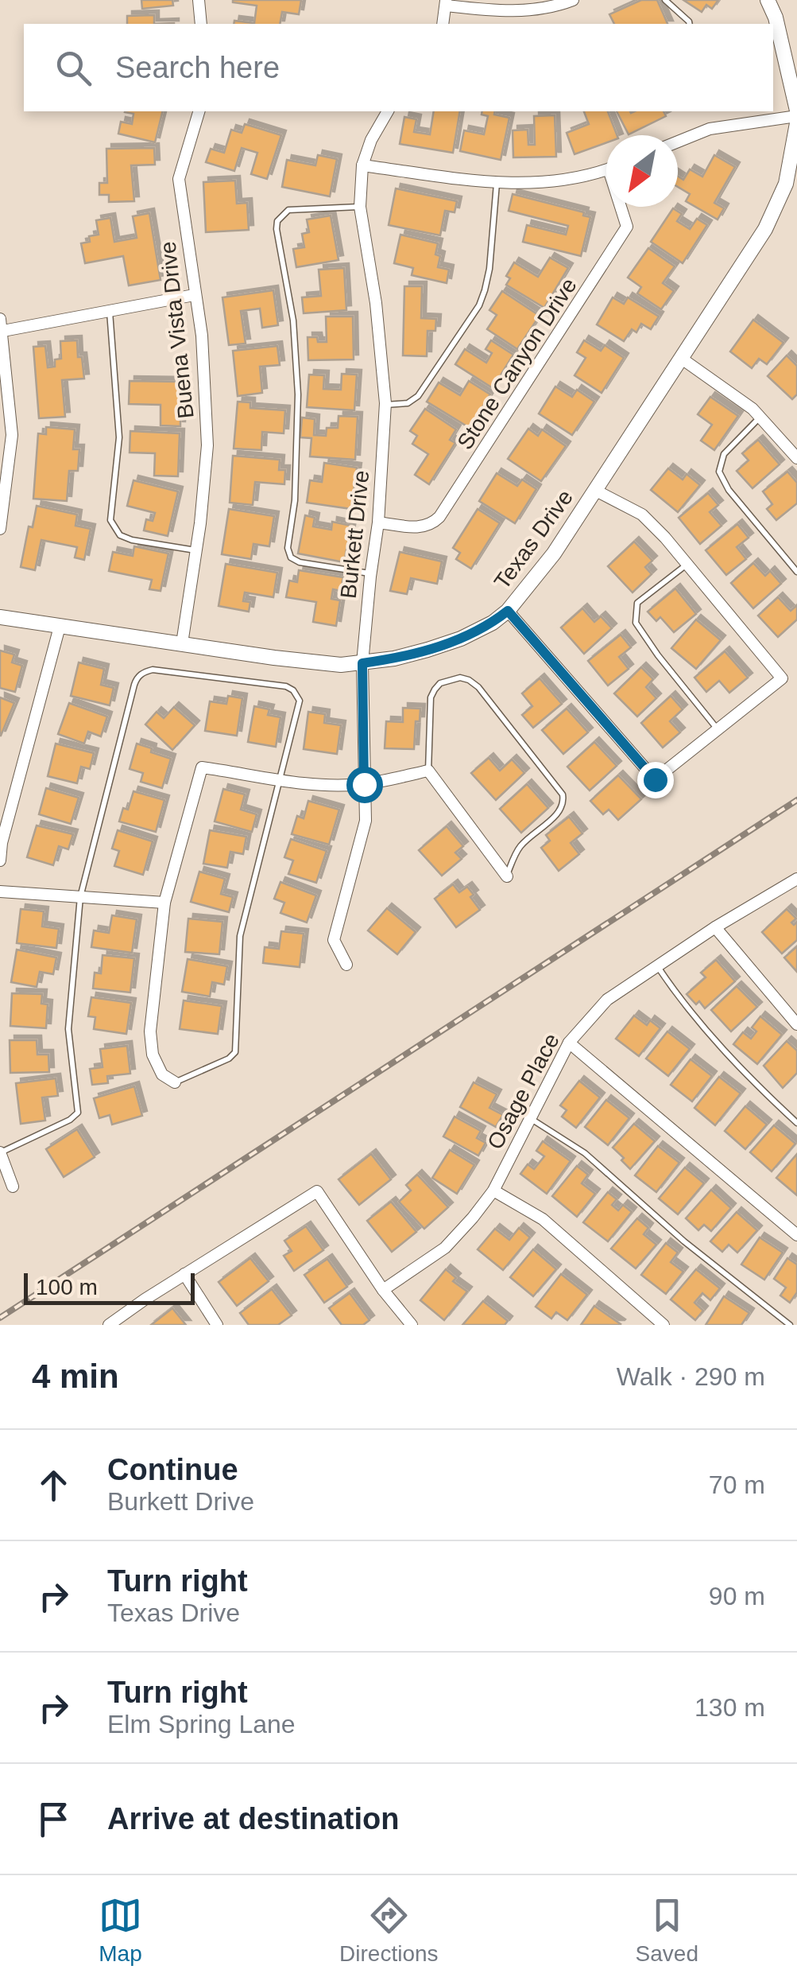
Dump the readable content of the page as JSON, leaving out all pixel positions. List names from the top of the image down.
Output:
{
  "streets": {
    "street": [
      "Buena Vista Drive",
      "Stone Canyon Drive",
      "Burkett Drive",
      "Texas Drive",
      "Osage Place"
    ]
  },
  "crossings": [
    ["Buena Vista Drive", "Texas Drive"],
    ["Stone Canyon Drive", "Burkett Drive"],
    ["Burkett Drive", "Texas Drive"]
  ],
  "scale_bar": "100 m",
  "north": "bottom left",
  "page": {
    "search": "Search here",
    "scale": "100 m",
    "heading": ["4 min", "Walk · 290 m"],
    "list": [
      ["Continue", "Burkett Drive", "70 m"],
      ["Turn right", "Texas Drive", "90 m"],
      ["Turn right", "Elm Spring Lane", "130 m"],
      "Arrive at destination"
    ],
    "nav": ["Map", "Directions", "Saved"]
  }
}
